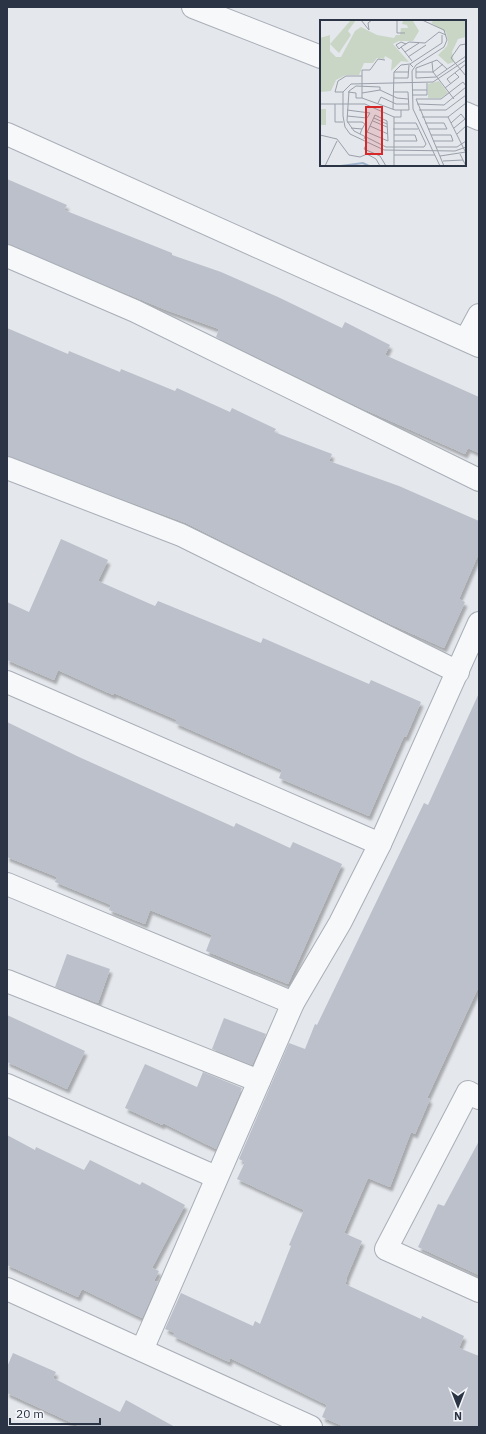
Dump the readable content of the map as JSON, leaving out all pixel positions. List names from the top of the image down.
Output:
{
  "scale_bar": "20 m",
  "north": "bottom"
}
